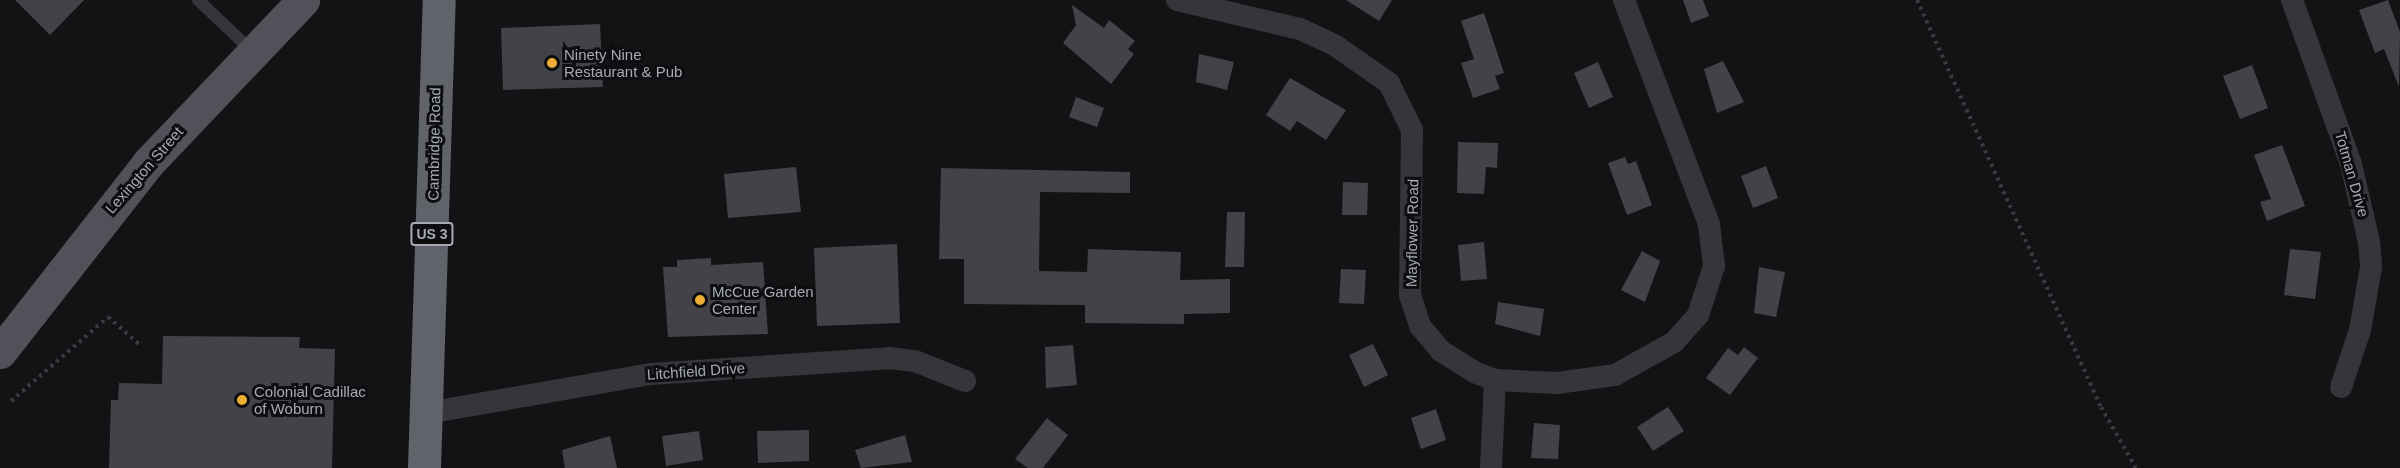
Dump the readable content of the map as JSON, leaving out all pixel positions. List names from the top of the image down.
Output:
{
  "streets": {
    "highway": ["Cambridge Road", "US 3"],
    "main road": ["Lexington Street"],
    "street": ["Totman Drive", "Mayflower Road", "Litchfield Drive"]
  },
  "crossings": [
    ["Cambridge Road", "Litchfield Drive"]
  ],
  "places": ["Ninety Nine Restaurant & Pub", "McCue Garden Center", "Colonial Cadillac of Woburn"]
}
